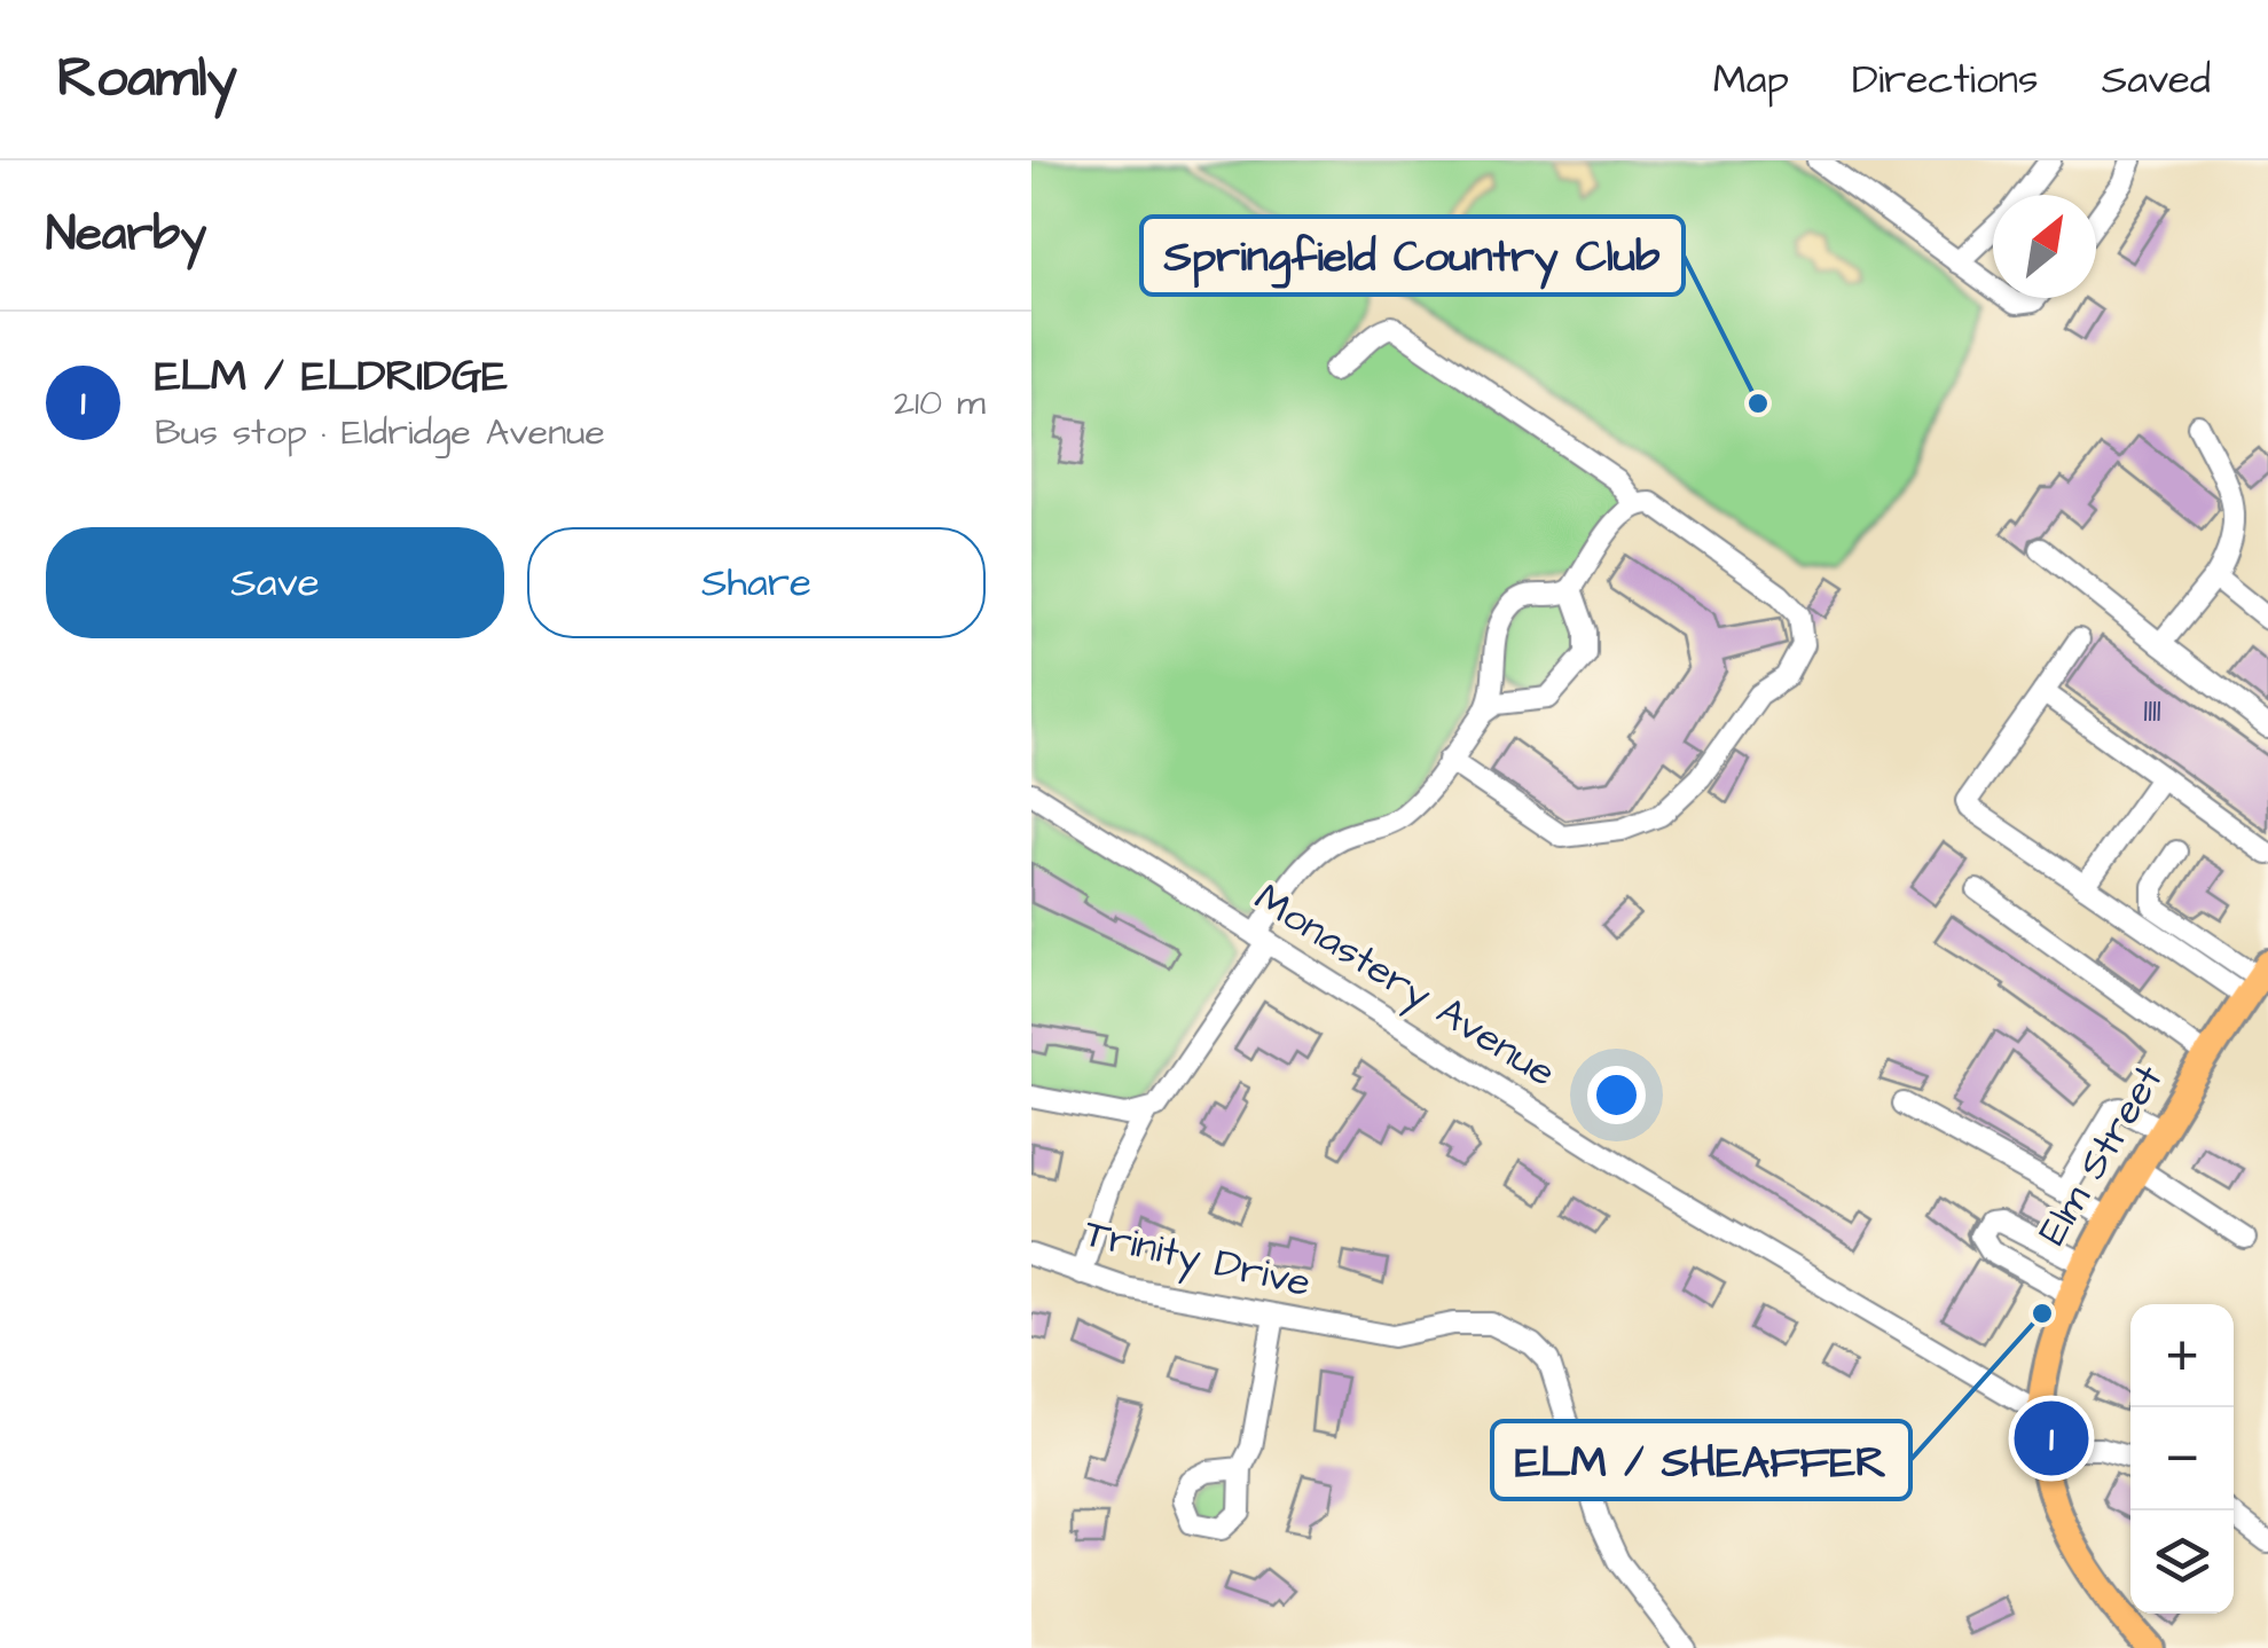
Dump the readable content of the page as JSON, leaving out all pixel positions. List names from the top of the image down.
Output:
{
  "streets": {
    "main road": ["Elm Street"],
    "street": ["Monastery Avenue", "Trinity Drive"]
  },
  "crossings": [
    ["Monastery Avenue", "Elm Street"]
  ],
  "places": ["Springfield Country Club", "ELM / SHEAFFER"],
  "house_numbers": ["1111"],
  "north": "top right",
  "page": {
    "header": "Roamly",
    "nav": ["Map", "Directions", "Saved"],
    "heading": "Nearby",
    "list": [
      {
        "mark": "1",
        "name": "ELM / ELDRIDGE",
        "note": "Bus stop · Eldridge Avenue",
        "value": "210 m"
      }
    ],
    "buttons": ["Save", "Share"],
    "map_buttons": ["+", "−"],
    "pins": "1"
  }
}
